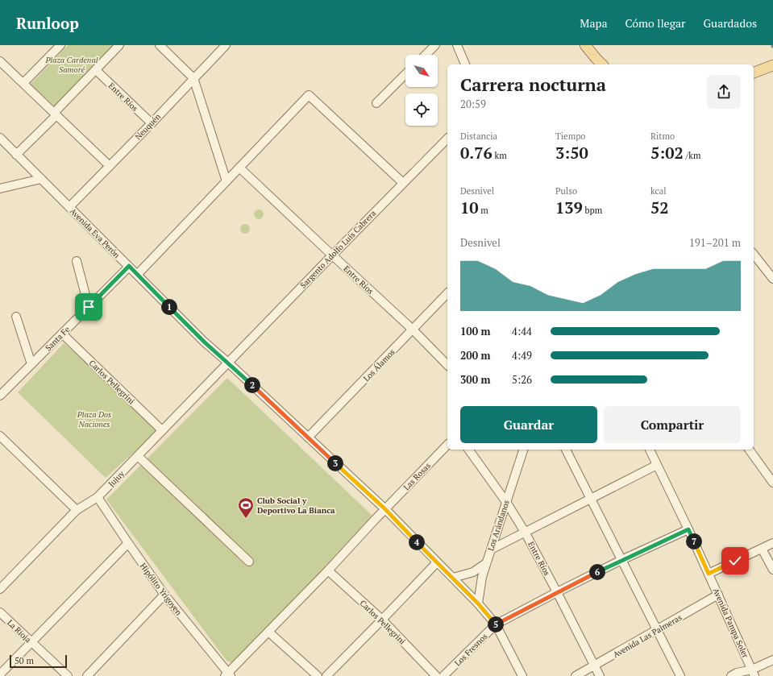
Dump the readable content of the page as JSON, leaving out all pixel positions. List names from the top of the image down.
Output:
{
  "streets": {
    "street": [
      "Entre Ríos",
      "Neuquén",
      "Avenida Eva Perón",
      "Sargento Adolfo Luis Cabrera",
      "Santa Fe",
      "Los Álamos",
      "Carlos Pellegrini",
      "Las Rosas",
      "Jujuy",
      "Los Arándanos",
      "Hipólito Yrigoyen",
      "Avenida Pampa Soler",
      "La Rioja",
      "Avenida Las Palmeras",
      "Los Fresnos"
    ]
  },
  "crossings": [
    ["Entre Ríos", "Neuquén"],
    ["Entre Ríos", "Sargento Adolfo Luis Cabrera"],
    ["Entre Ríos", "Los Álamos"],
    ["Entre Ríos", "Los Arándanos"],
    ["Entre Ríos", "Avenida Las Palmeras"],
    ["Entre Ríos", "Los Fresnos"],
    ["Neuquén", "Avenida Eva Perón"],
    ["Avenida Eva Perón", "Sargento Adolfo Luis Cabrera"],
    ["Avenida Eva Perón", "Santa Fe"],
    ["Avenida Eva Perón", "Los Álamos"],
    ["Avenida Eva Perón", "Las Rosas"],
    ["Avenida Eva Perón", "Jujuy"],
    ["Avenida Eva Perón", "Los Arándanos"],
    ["Avenida Eva Perón", "Los Fresnos"],
    ["Sargento Adolfo Luis Cabrera", "Jujuy"],
    ["Santa Fe", "Carlos Pellegrini"],
    ["Carlos Pellegrini", "Las Rosas"],
    ["Carlos Pellegrini", "Jujuy"],
    ["Las Rosas", "Hipólito Yrigoyen"],
    ["Jujuy", "Hipólito Yrigoyen"],
    ["Avenida Pampa Soler", "Avenida Las Palmeras"],
    ["Avenida Pampa Soler", "Los Fresnos"]
  ],
  "parks": ["Plaza Cardenal Samoré", "Plaza Dos Naciones"],
  "places": {
    "sports": ["Club Social y Deportivo La Bianca"]
  },
  "scale_bar": "50 m",
  "north": "bottom right",
  "page": {
    "header": "Runloop",
    "nav": ["Mapa", "Cómo llegar", "Guardados"],
    "heading": ["Carrera nocturna", "20:59"],
    "stats": [
      ["Distancia", "0.76 km"],
      ["Tiempo", "3:50"],
      ["Ritmo", "5:02 /km"],
      ["Desnivel", "10 m"],
      ["Pulso", "139 bpm"],
      ["kcal", "52"]
    ],
    "chart": ["Desnivel", "191–201 m"],
    "pins": [
      "1",
      "2",
      "3",
      "7",
      "4",
      "6",
      "5"
    ],
    "list": [
      {
        "name": "100 m",
        "note": "4:44"
      },
      {
        "name": "200 m",
        "note": "4:49"
      },
      {
        "name": "300 m",
        "note": "5:26"
      }
    ],
    "buttons": ["Guardar", "Compartir"],
    "scale": "50 m"
  }
}
